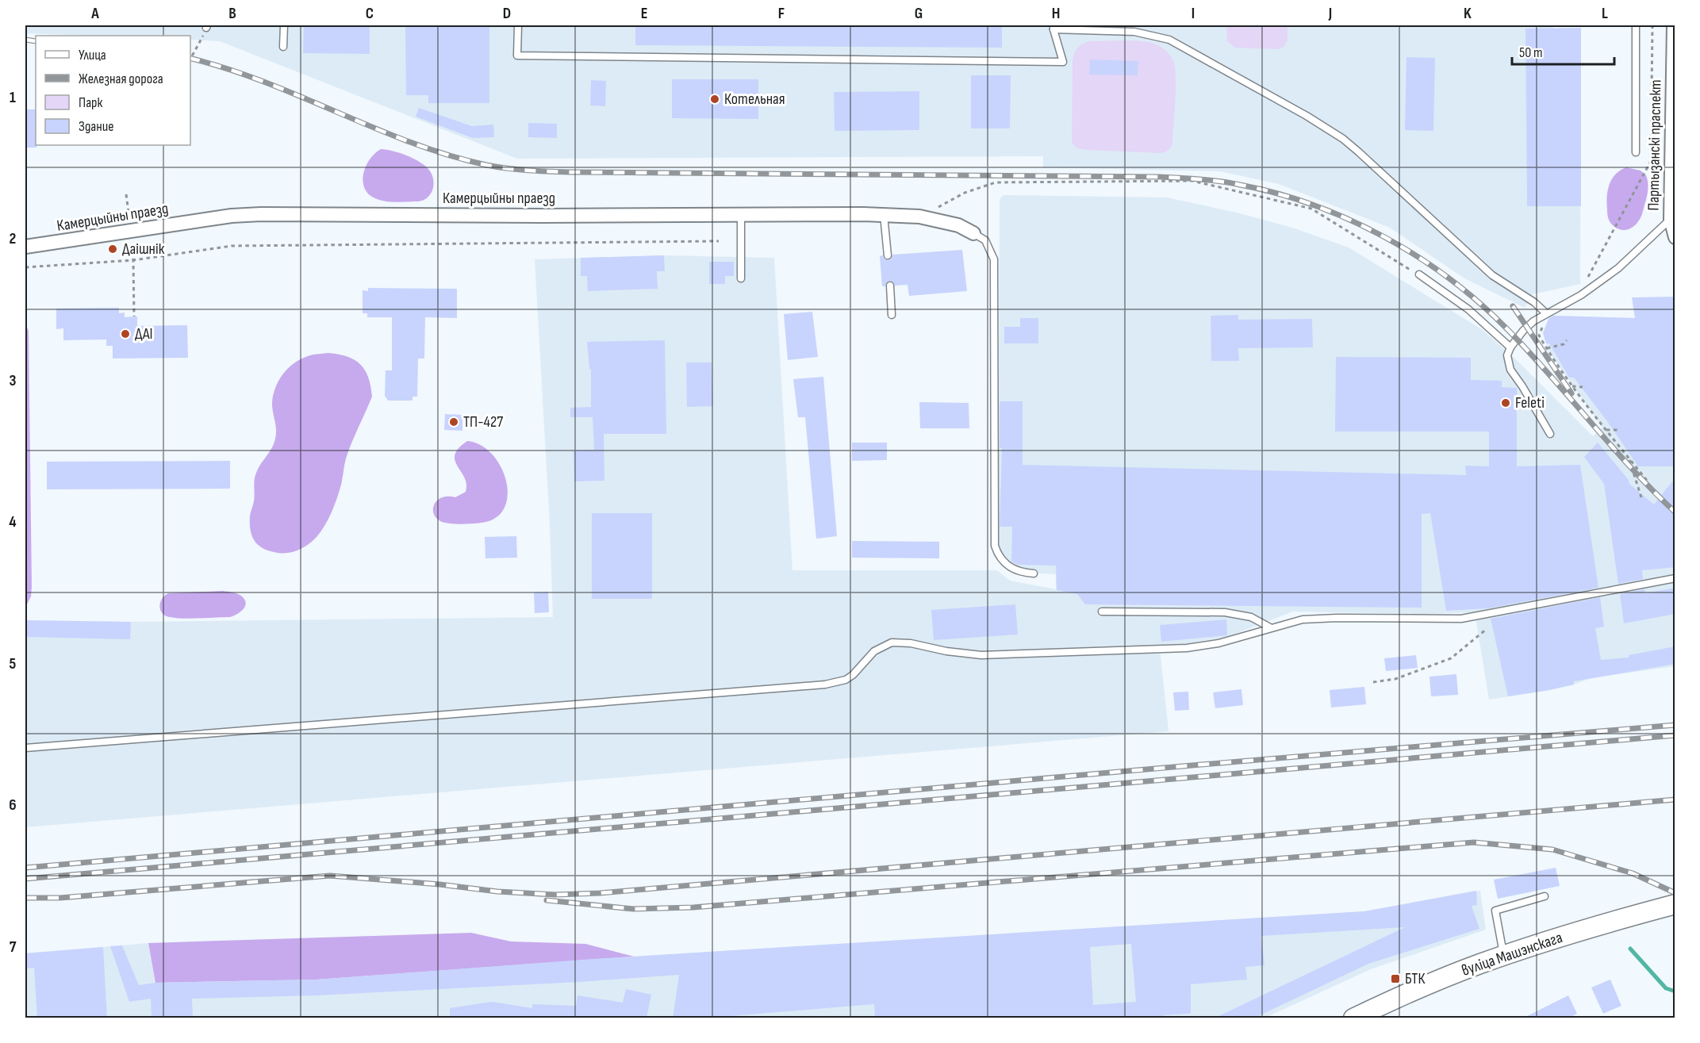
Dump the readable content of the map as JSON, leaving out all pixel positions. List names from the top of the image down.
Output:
{
  "streets": {
    "main road": ["вуліца Машэнскага"],
    "street": ["Партызанскі праспект", "Камерцыйны праезд"]
  },
  "places": {
    "other": [
      "Котельная",
      "Даішнік",
      "ДАІ",
      "Feleti",
      "ТП-427"
    ],
    "transit": ["БТК"]
  },
  "legend": [
    "Улица",
    "Железная дорога",
    "Парк",
    "Здание"
  ],
  "scale_bar": "50 m",
  "grid": {
    "columns": [
      "A",
      "B",
      "C",
      "D",
      "E",
      "F",
      "G",
      "H",
      "I",
      "J",
      "K",
      "L"
    ],
    "rows": [
      "1",
      "2",
      "3",
      "4",
      "5",
      "6",
      "7"
    ]
  }
}
